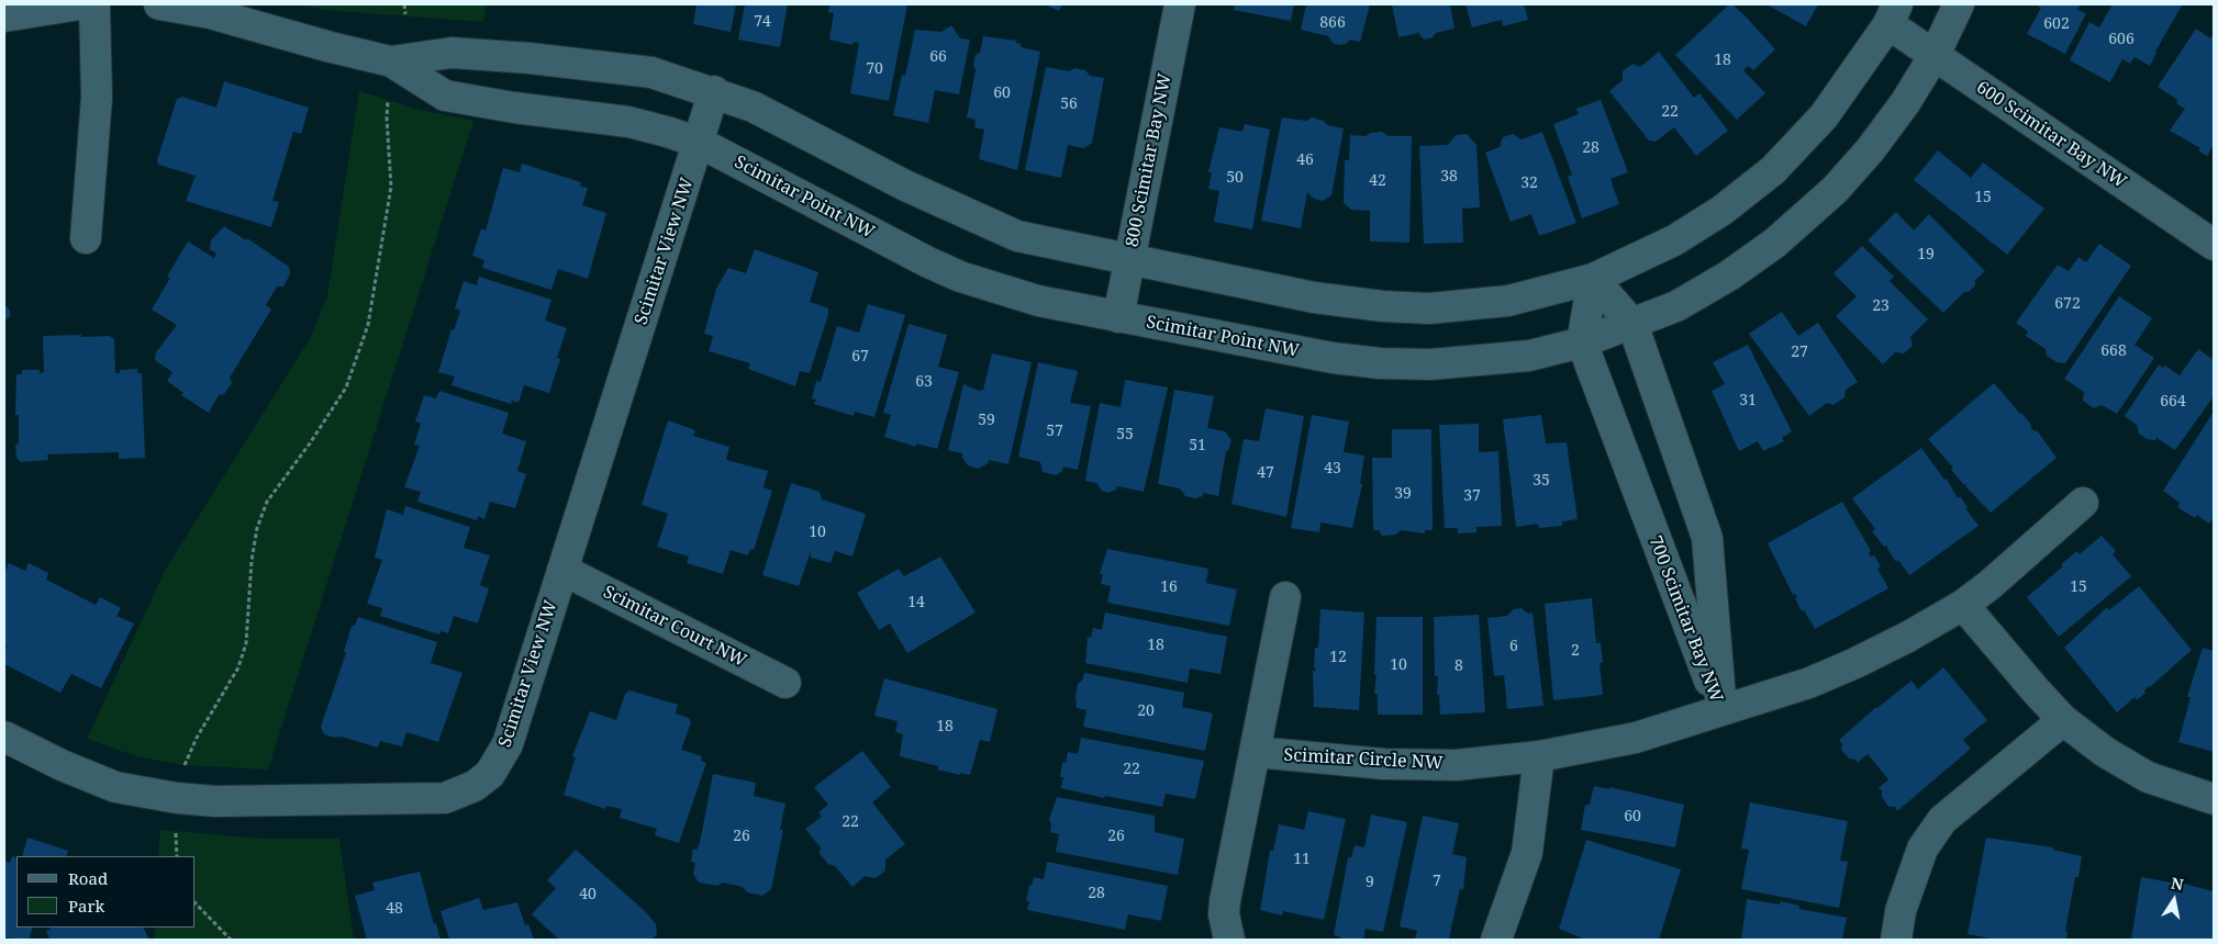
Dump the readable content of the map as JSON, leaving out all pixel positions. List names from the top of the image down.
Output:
{
  "streets": {
    "street": [
      "600 Scimitar Bay NW",
      "800 Scimitar Bay NW",
      "Scimitar Point NW",
      "Scimitar View NW",
      "700 Scimitar Bay NW",
      "Scimitar Court NW",
      "Scimitar Circle NW"
    ]
  },
  "crossings": [
    ["600 Scimitar Bay NW", "Scimitar Point NW"],
    ["800 Scimitar Bay NW", "Scimitar Point NW"],
    ["Scimitar Point NW", "Scimitar View NW"],
    ["Scimitar Point NW", "700 Scimitar Bay NW"],
    ["Scimitar View NW", "Scimitar Court NW"],
    ["700 Scimitar Bay NW", "Scimitar Circle NW"]
  ],
  "house_numbers": [
    "74",
    "866",
    "602",
    "606",
    "66",
    "18",
    "70",
    "60",
    "56",
    "22",
    "28",
    "46",
    "38",
    "50",
    "42",
    "32",
    "15",
    "19",
    "672",
    "23",
    "668",
    "27",
    "67",
    "63",
    "31",
    "664",
    "59",
    "57",
    "55",
    "51",
    "43",
    "47",
    "35",
    "39",
    "37",
    "10",
    "16",
    "15",
    "14",
    "18",
    "6",
    "2",
    "12",
    "10",
    "8",
    "20",
    "18",
    "22",
    "60",
    "22",
    "26",
    "26",
    "11",
    "7",
    "9",
    "28",
    "40",
    "48"
  ],
  "legend": ["Road", "Park"],
  "north": "top"
}
